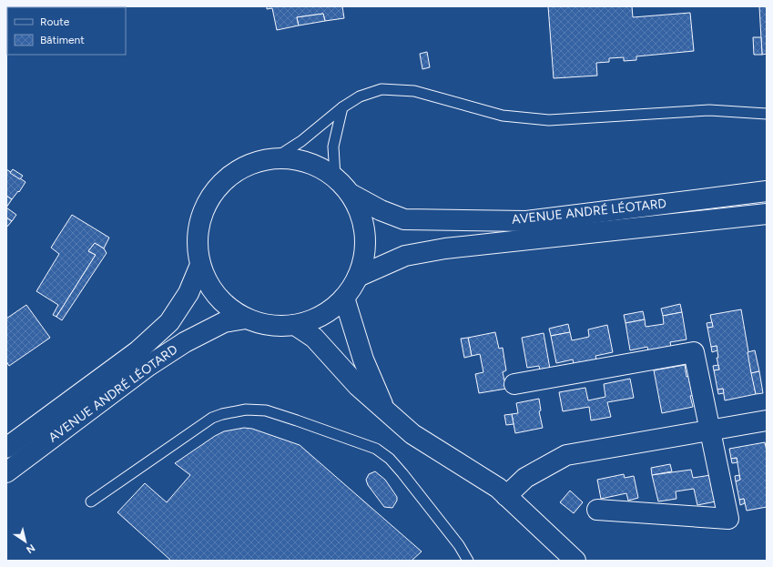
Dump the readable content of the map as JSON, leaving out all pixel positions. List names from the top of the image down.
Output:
{
  "streets": {
    "main road": ["AVENUE ANDRÉ LÉOTARD"]
  },
  "legend": ["Route", "Bâtiment"],
  "north": "bottom right"
}
